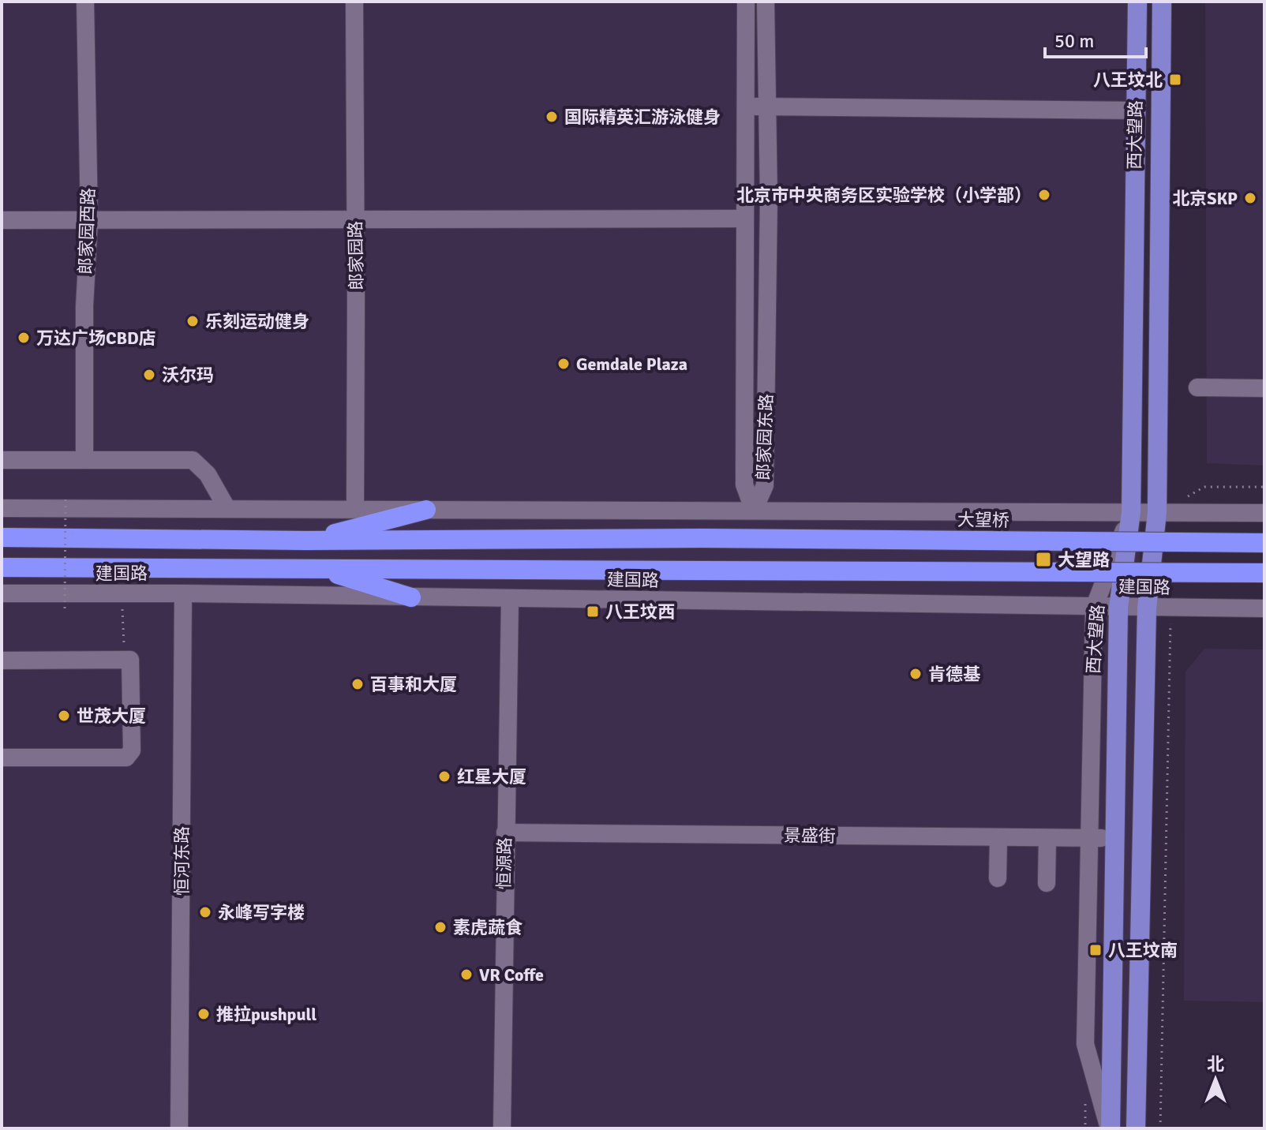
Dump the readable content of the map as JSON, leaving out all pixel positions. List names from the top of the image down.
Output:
{
  "streets": {
    "highway": ["大望桥", "建国路"],
    "main road": ["西大望路"],
    "street": [
      "郎家园西路",
      "郎家园路",
      "郎家园东路",
      "景盛街",
      "恒河东路",
      "恒源路"
    ]
  },
  "crossings": [
    ["西大望路", "建国路"],
    ["西大望路", "景盛街"],
    ["大望桥", "建国路"],
    ["建国路", "恒河东路"],
    ["建国路", "恒源路"],
    ["景盛街", "恒源路"]
  ],
  "places": {
    "transit": [
      "八王坟北",
      "大望路",
      "八王坟西",
      "八王坟南"
    ],
    "other": [
      "国际精英汇游泳健身",
      "北京市中央商务区实验学校（小学部）",
      "北京SKP",
      "乐刻运动健身",
      "万达广场CBD店",
      "Gemdale Plaza",
      "沃尔玛",
      "肯德基",
      "百事和大厦",
      "世茂大厦",
      "红星大厦",
      "永峰写字楼",
      "素虎蔬食",
      "VR Coffe",
      "推拉pushpull"
    ]
  },
  "scale_bar": "50 m",
  "north": "top"
}
